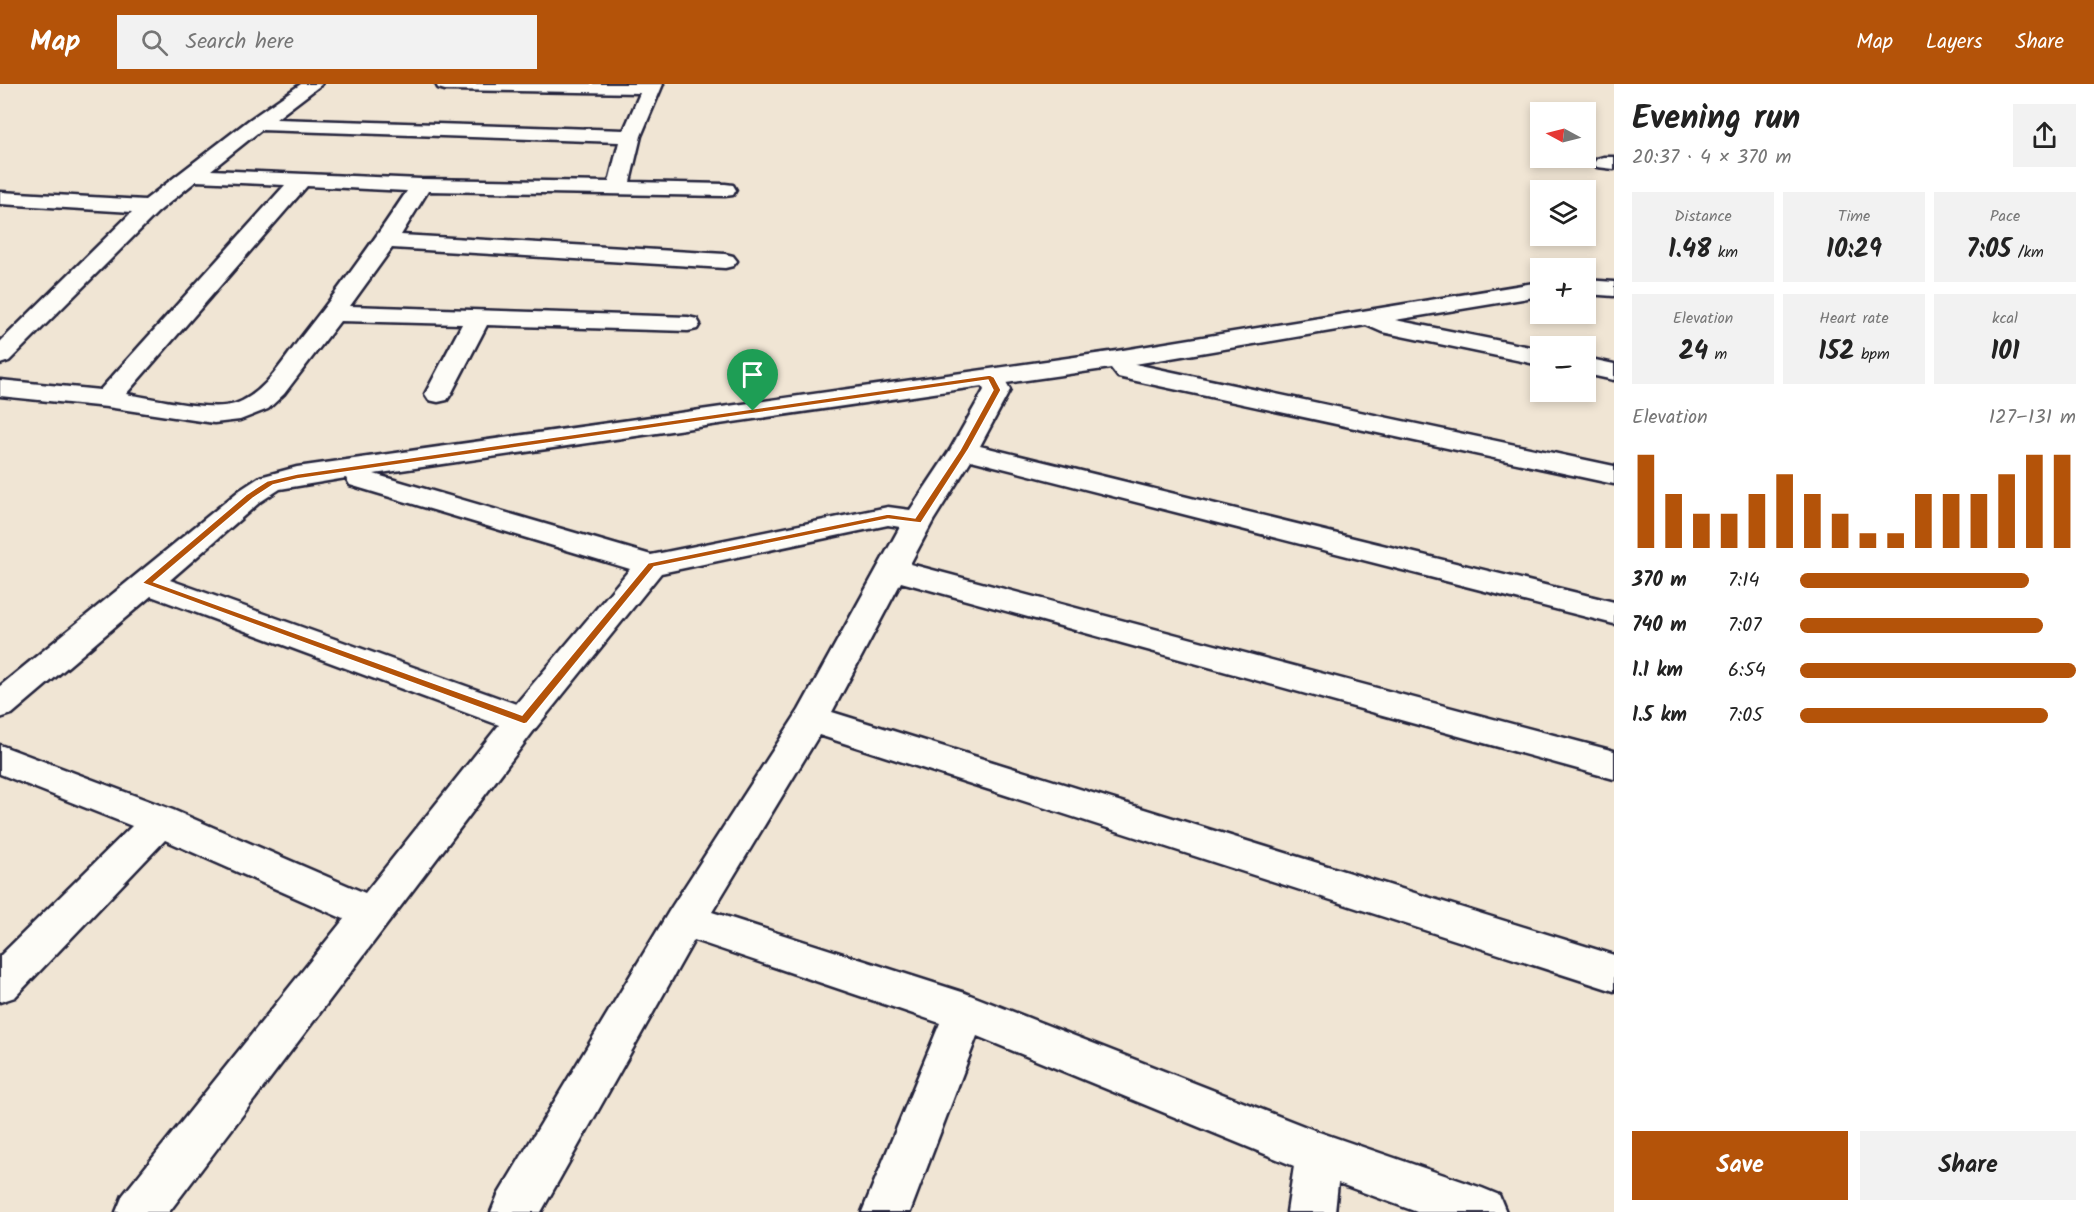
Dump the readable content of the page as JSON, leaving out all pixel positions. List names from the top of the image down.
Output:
{
  "north": "left",
  "page": {
    "header": "Map",
    "search": "Search here",
    "nav": ["Map", "Layers", "Share"],
    "heading": ["Evening run", "20:37 · 4 × 370 m"],
    "map_buttons": ["+", "−"],
    "stats": [
      ["Distance", "1.48 km"],
      ["Time", "10:29"],
      ["Pace", "7:05 /km"],
      ["Elevation", "24 m"],
      ["Heart rate", "152 bpm"],
      ["kcal", "101"]
    ],
    "chart": ["Elevation", "127–131 m"],
    "list": [
      {
        "name": "370 m",
        "note": "7:14"
      },
      {
        "name": "740 m",
        "note": "7:07"
      },
      {
        "name": "1.1 km",
        "note": "6:54"
      },
      {
        "name": "1.5 km",
        "note": "7:05"
      }
    ],
    "buttons": ["Save", "Share"]
  }
}
